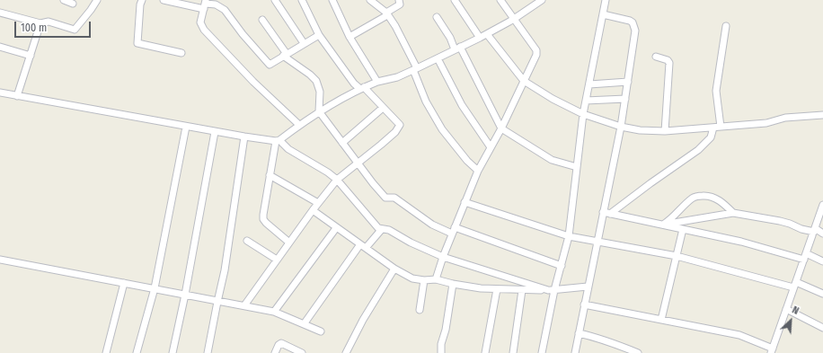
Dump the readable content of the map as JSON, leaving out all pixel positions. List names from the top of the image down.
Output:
{
  "scale_bar": "100 m",
  "north": "top right"
}
